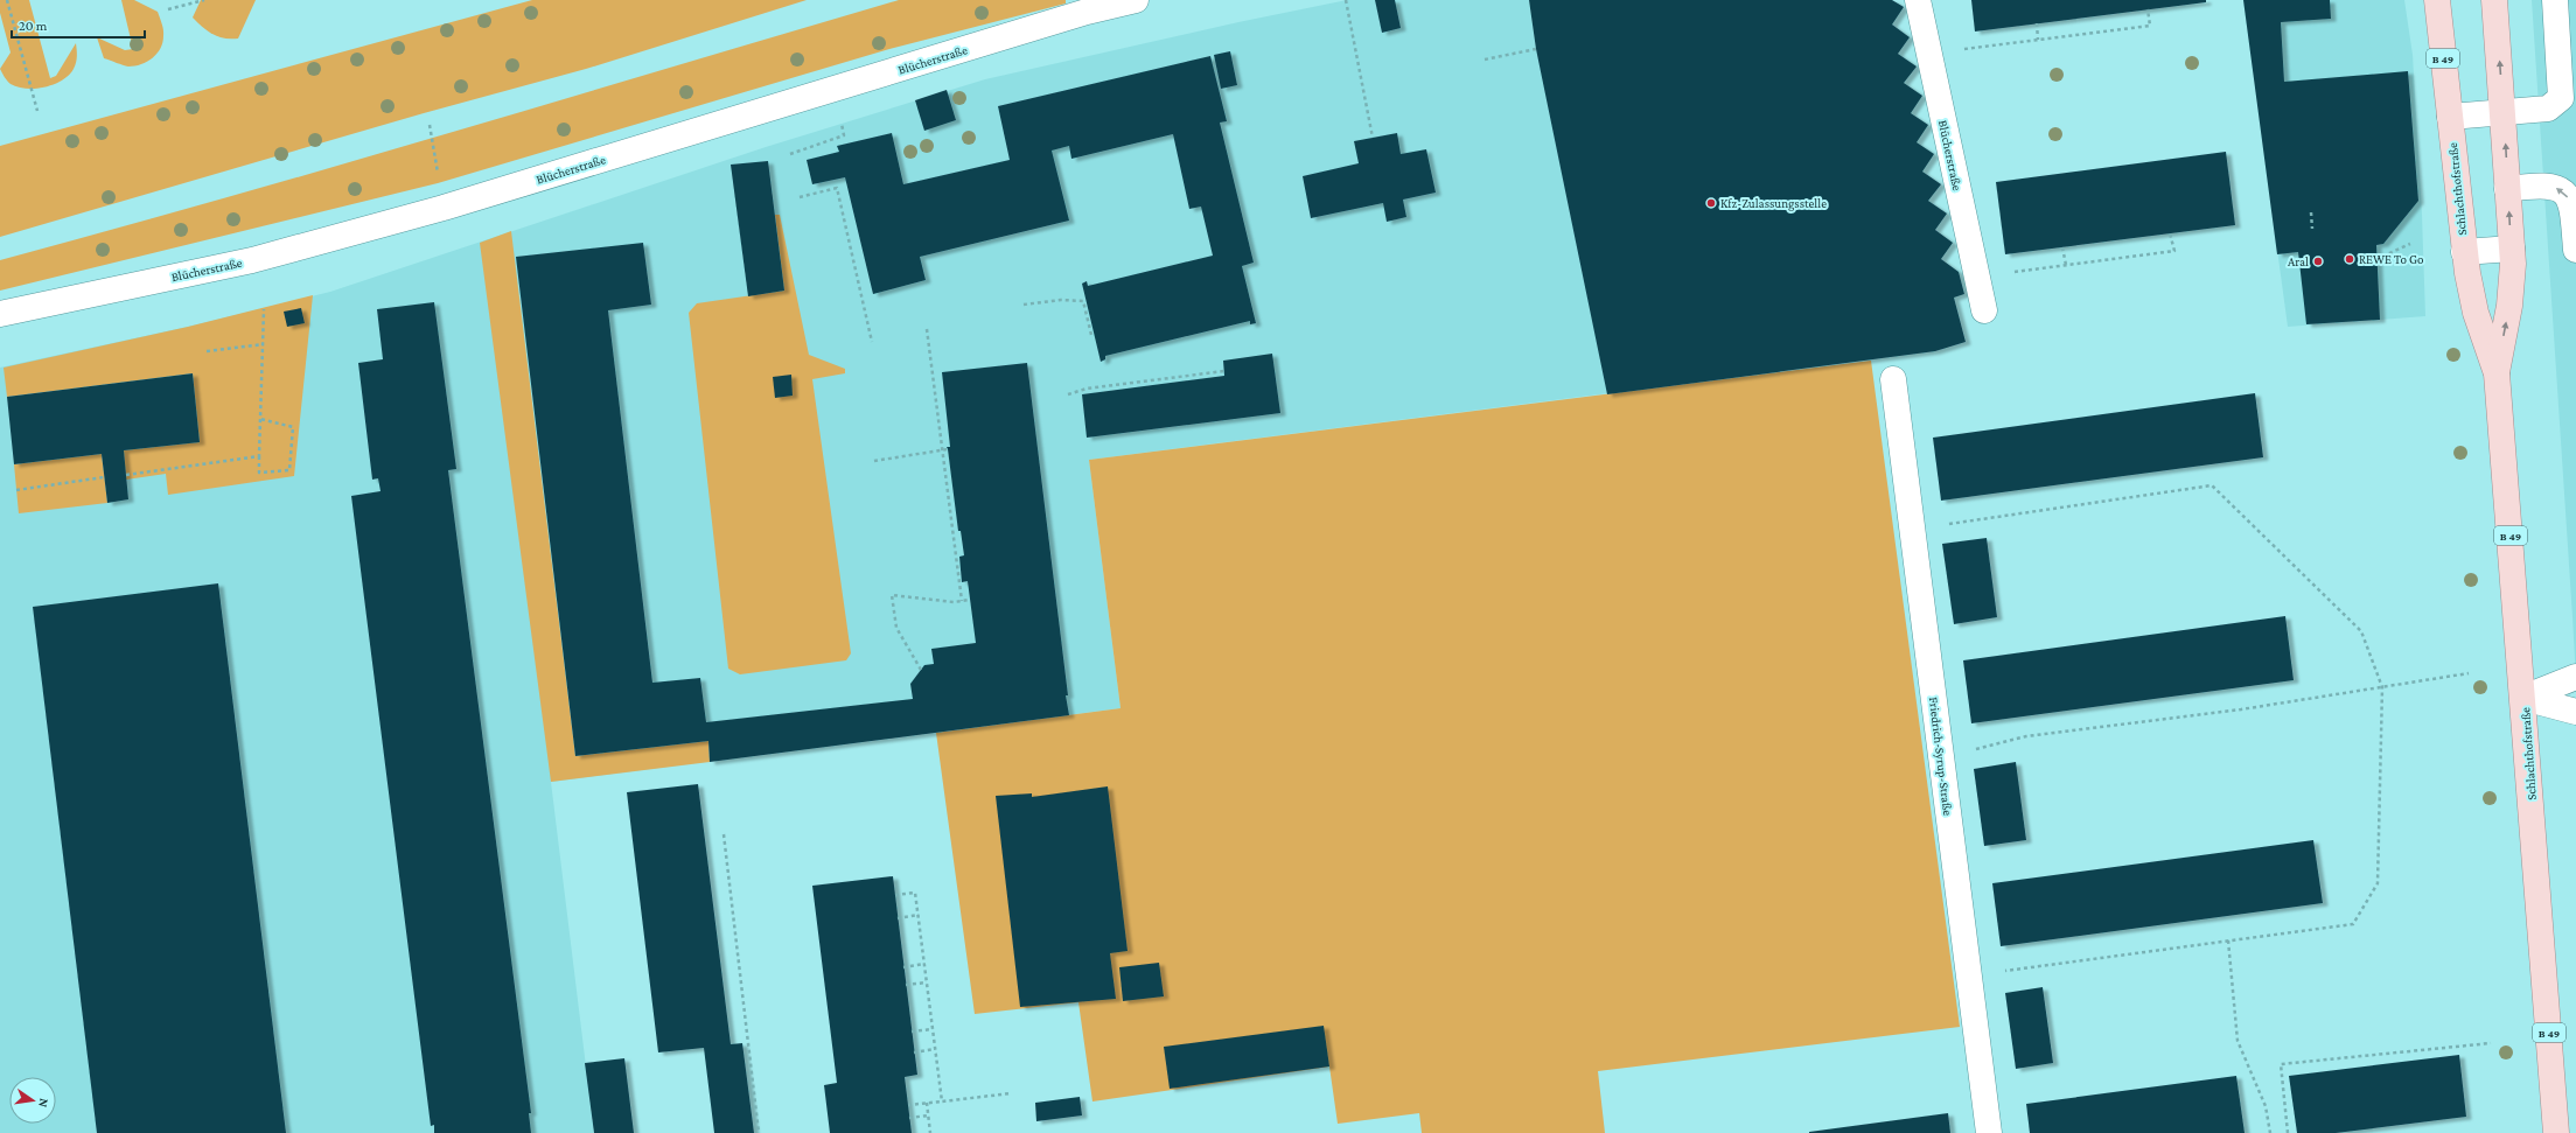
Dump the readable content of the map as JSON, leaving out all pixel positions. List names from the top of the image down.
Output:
{
  "streets": {
    "main road": ["B 49", "Schlachthofstraße"],
    "street": ["Blücherstraße", "Friedrich-Syrup-Straße"]
  },
  "places": ["Kfz-Zulassungsstelle", "REWE To Go", "Aral"],
  "scale_bar": "20 m",
  "north": "right"
}
